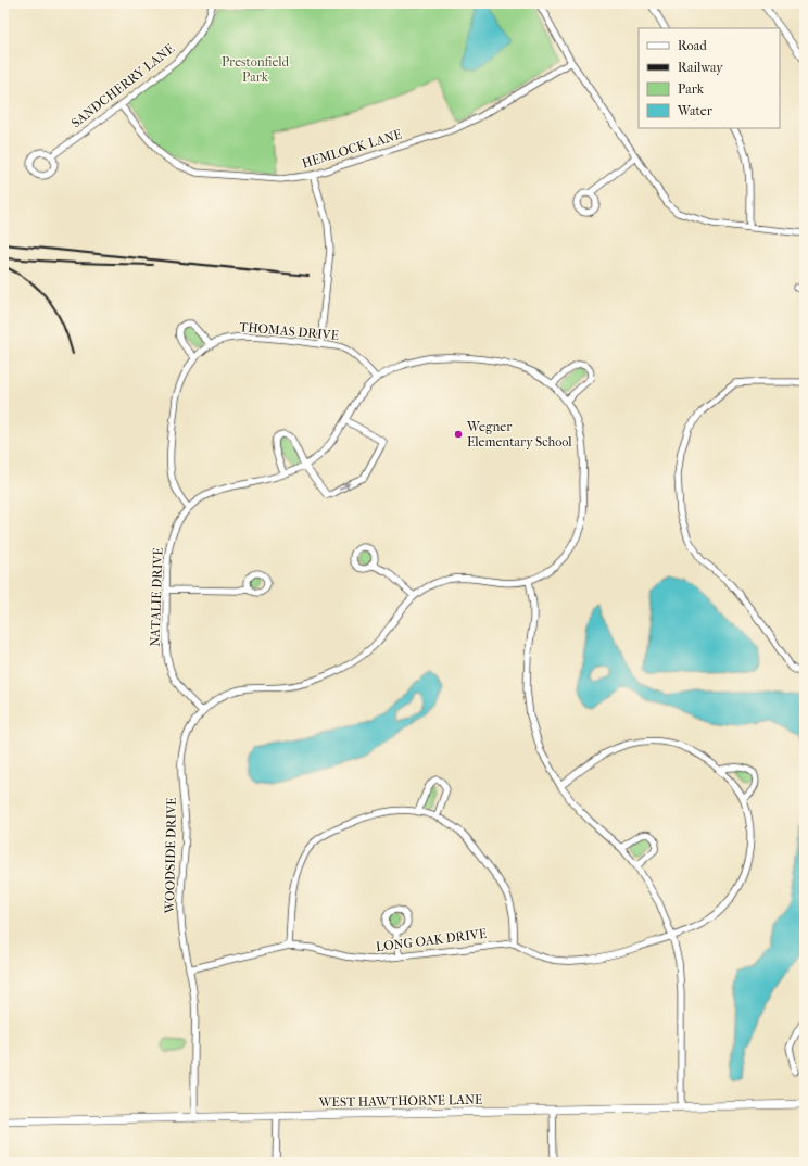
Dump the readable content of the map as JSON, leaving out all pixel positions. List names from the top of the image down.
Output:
{
  "streets": {
    "street": [
      "SANDCHERRY LANE",
      "HEMLOCK LANE",
      "THOMAS DRIVE",
      "NATALIE DRIVE",
      "WOODSIDE DRIVE",
      "LONG OAK DRIVE",
      "WEST HAWTHORNE LANE"
    ]
  },
  "crossings": [
    ["SANDCHERRY LANE", "HEMLOCK LANE"],
    ["THOMAS DRIVE", "NATALIE DRIVE"],
    ["THOMAS DRIVE", "WOODSIDE DRIVE"],
    ["NATALIE DRIVE", "WOODSIDE DRIVE"],
    ["WOODSIDE DRIVE", "LONG OAK DRIVE"],
    ["WOODSIDE DRIVE", "WEST HAWTHORNE LANE"]
  ],
  "parks": ["Prestonfield Park"],
  "places": ["Wegner Elementary School"],
  "legend": [
    "Road",
    "Railway",
    "Park",
    "Water"
  ]
}
